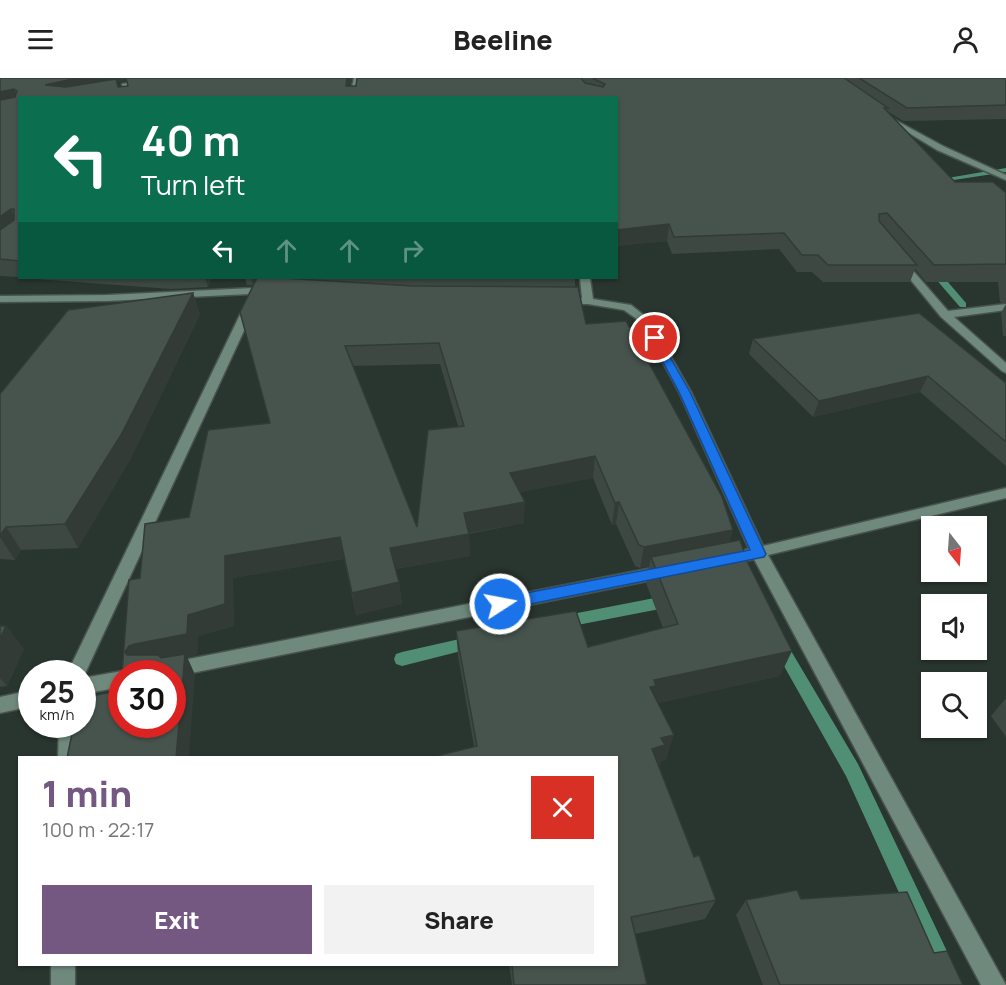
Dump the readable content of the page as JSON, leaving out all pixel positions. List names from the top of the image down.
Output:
{
  "north": "bottom",
  "page": {
    "header": "Beeline",
    "turn": ["40 m", "Turn left"],
    "speed": "25 km/h",
    "limit": "30",
    "heading": ["1 min", "100 m · 22:17"],
    "buttons": ["Exit", "Share"]
  }
}
